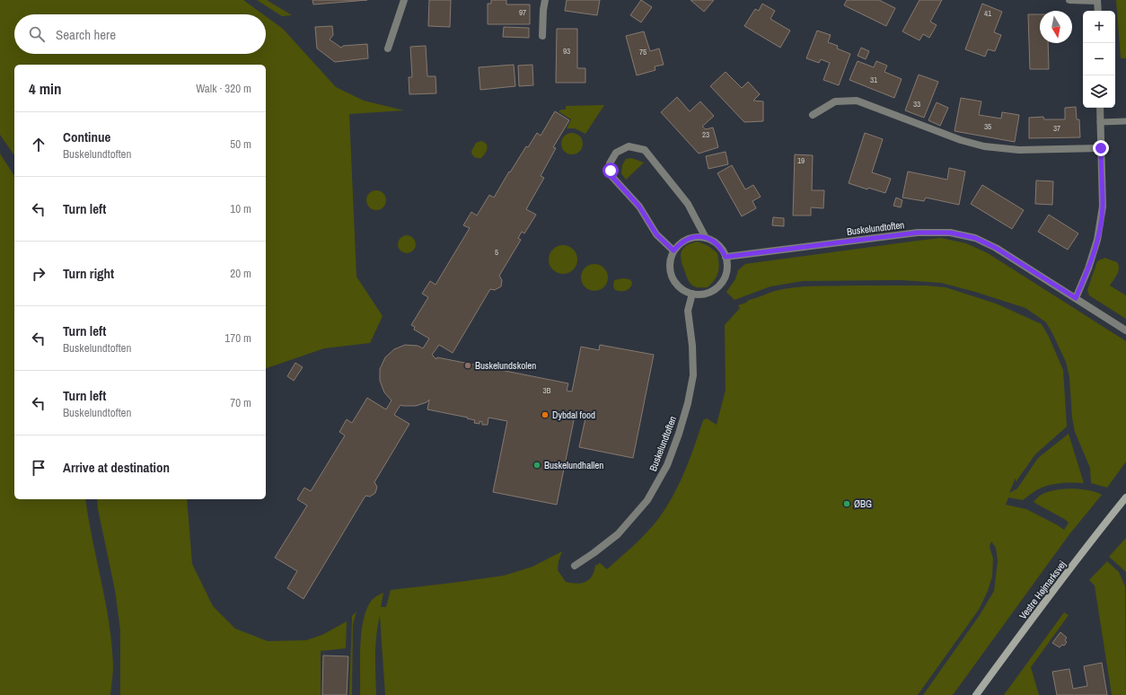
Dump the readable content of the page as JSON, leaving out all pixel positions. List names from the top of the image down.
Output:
{
  "streets": {
    "street": ["Buskelundtoften", "Vestre Højmarksvej"]
  },
  "places": [
    "Buskelundskolen",
    "Dybdal food",
    "Buskelundhallen",
    "ØBG"
  ],
  "house_numbers": [
    "97",
    "41",
    "93",
    "75",
    "31",
    "33",
    "35",
    "37",
    "23",
    "19",
    "5",
    "3B"
  ],
  "north": "bottom",
  "page": {
    "map_buttons": ["+", "−"],
    "search": "Search here",
    "heading": ["4 min", "Walk · 320 m"],
    "list": [
      ["Continue", "Buskelundtoften", "50 m"],
      ["Turn left", "10 m"],
      ["Turn right", "20 m"],
      ["Turn left", "Buskelundtoften", "170 m"],
      ["Turn left", "Buskelundtoften", "70 m"],
      "Arrive at destination"
    ]
  }
}
